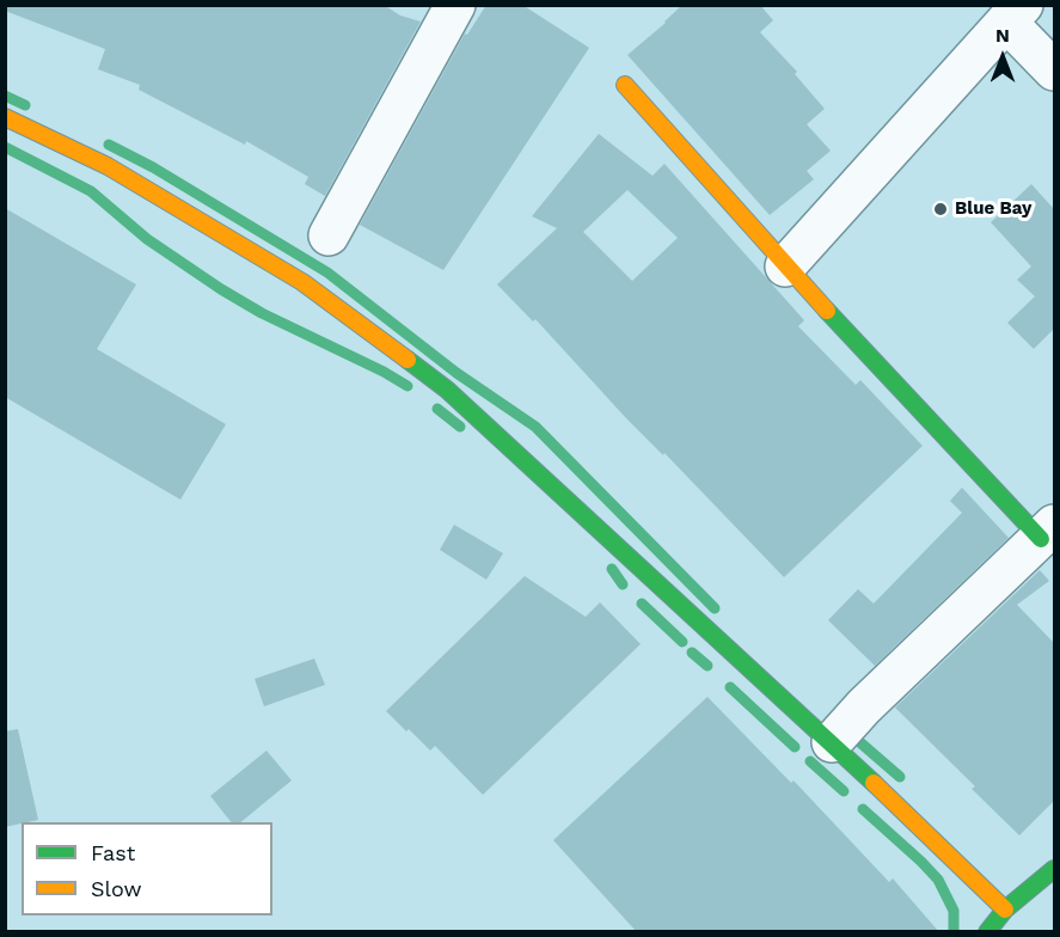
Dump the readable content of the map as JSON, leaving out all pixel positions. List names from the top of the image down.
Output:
{
  "places": ["Blue Bay"],
  "legend": ["Fast", "Slow"],
  "north": "top"
}
